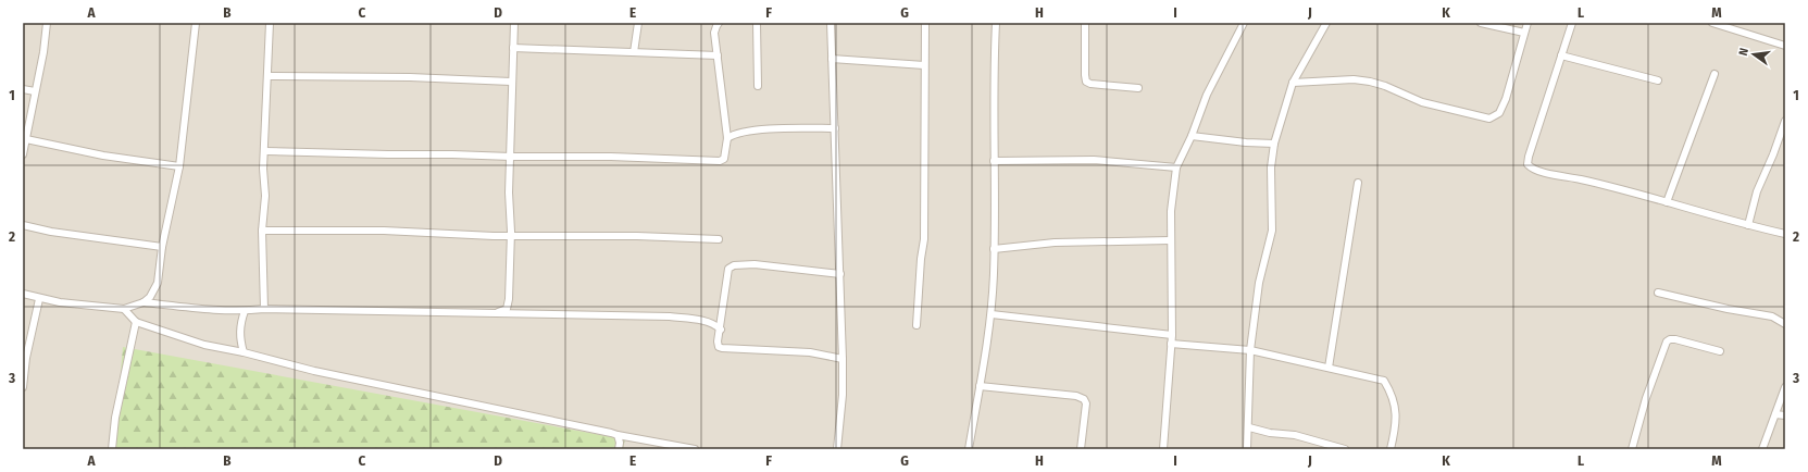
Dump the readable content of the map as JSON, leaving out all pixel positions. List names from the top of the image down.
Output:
{
  "north": "left",
  "grid": {
    "columns": [
      "A",
      "B",
      "C",
      "D",
      "E",
      "F",
      "G",
      "H",
      "I",
      "J",
      "K",
      "L",
      "M"
    ],
    "rows": ["1", "2", "3"]
  }
}
